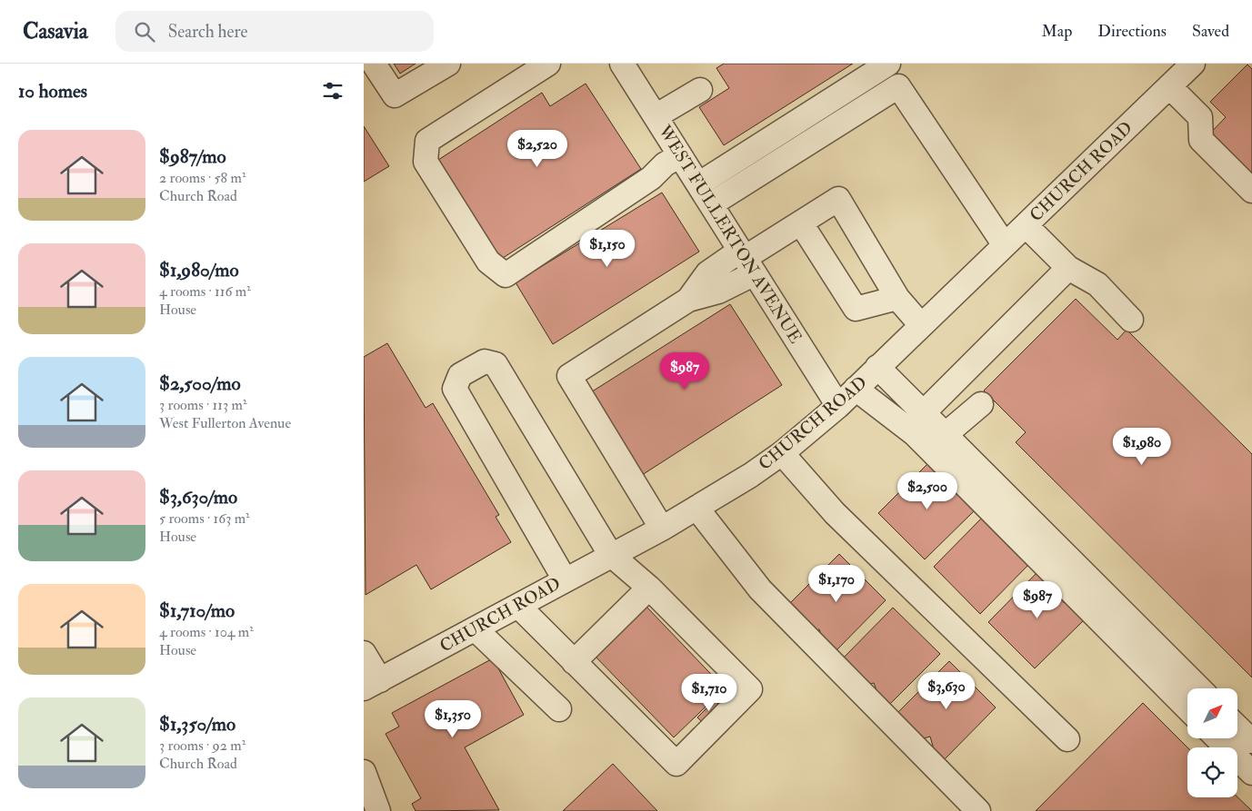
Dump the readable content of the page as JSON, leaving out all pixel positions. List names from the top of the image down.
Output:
{
  "streets": {
    "street": ["CHURCH ROAD", "WEST FULLERTON AVENUE"]
  },
  "crossings": [
    ["CHURCH ROAD", "WEST FULLERTON AVENUE"]
  ],
  "north": "top right",
  "page": {
    "header": "Casavia",
    "search": "Search here",
    "nav": ["Map", "Directions", "Saved"],
    "heading": "10 homes",
    "list": [
      {
        "name": "$987/mo",
        "note": "2 rooms · 58 m² · Church Road"
      },
      {
        "name": "$1,980/mo",
        "note": "4 rooms · 116 m² · House"
      },
      {
        "name": "$2,500/mo",
        "note": "3 rooms · 113 m² · West Fullerton Avenue"
      },
      {
        "name": "$3,630/mo",
        "note": "5 rooms · 163 m² · House"
      },
      {
        "name": "$1,710/mo",
        "note": "4 rooms · 104 m² · House"
      },
      {
        "name": "$1,350/mo",
        "note": "3 rooms · 92 m² · Church Road"
      }
    ],
    "price": [
      "$2,520",
      "$1,150",
      "$987",
      "$1,980",
      "$2,500",
      "$1,170",
      "$987",
      "$3,630",
      "$1,710",
      "$1,350"
    ]
  }
}
